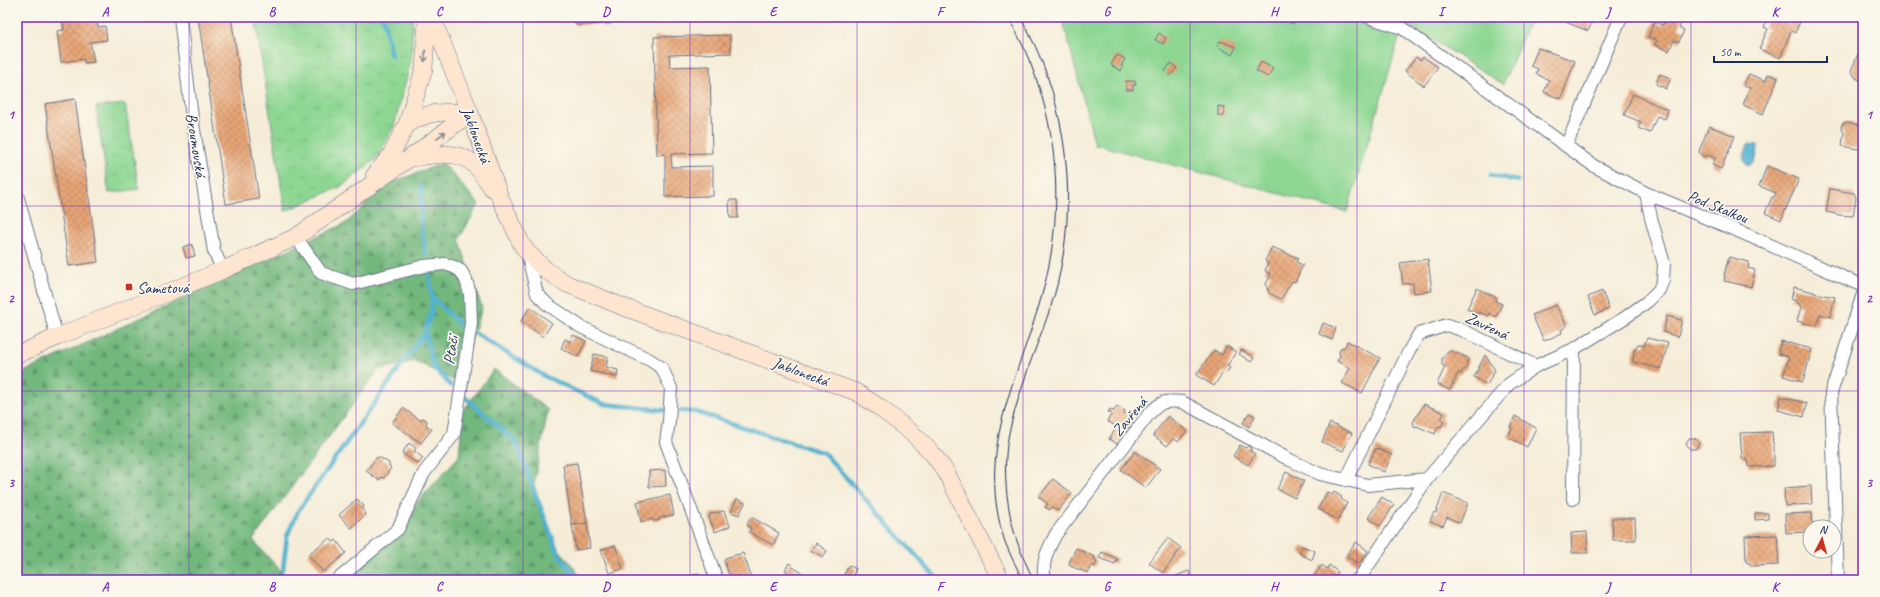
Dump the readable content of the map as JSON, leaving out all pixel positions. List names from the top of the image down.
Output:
{
  "streets": {
    "street": [
      "Jablonecká",
      "Broumovská",
      "Pod Skalkou",
      "Zavřená",
      "Ptačí"
    ]
  },
  "places": {
    "transit": ["Sametová"]
  },
  "scale_bar": "50 m",
  "north": "top",
  "grid": {
    "columns": [
      "A",
      "B",
      "C",
      "D",
      "E",
      "F",
      "G",
      "H",
      "I",
      "J",
      "K"
    ],
    "rows": ["1", "2", "3"]
  }
}
